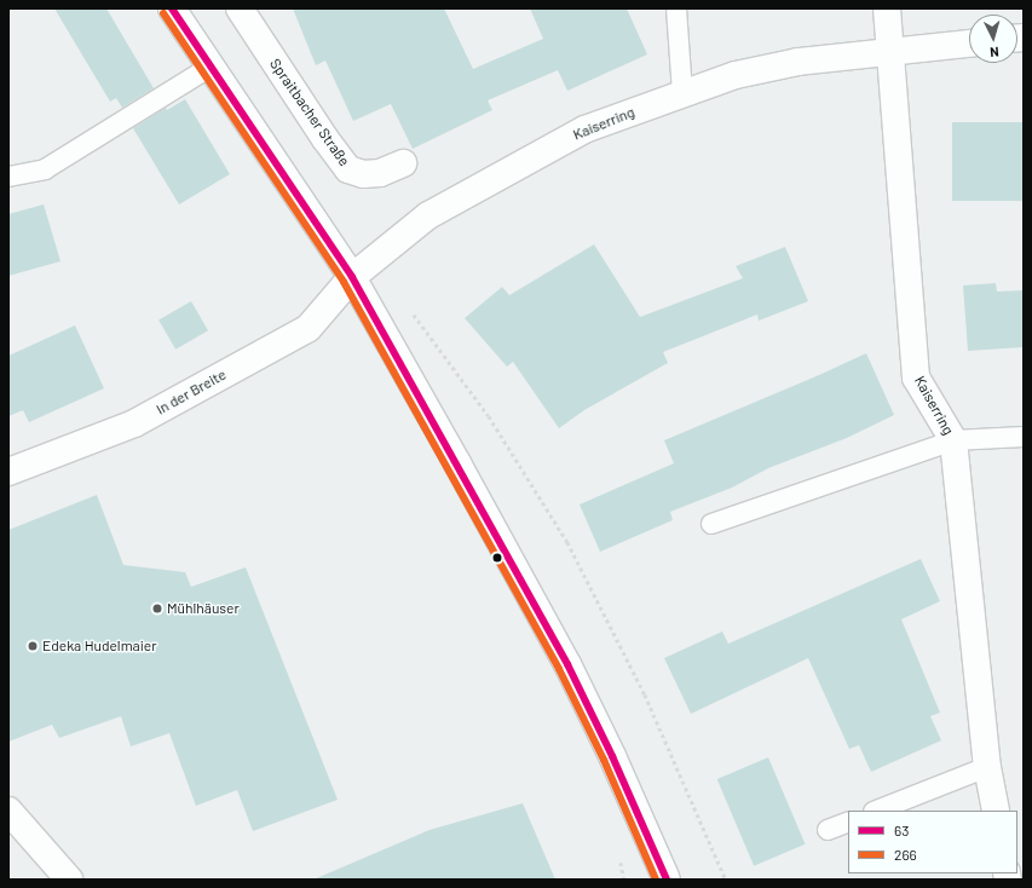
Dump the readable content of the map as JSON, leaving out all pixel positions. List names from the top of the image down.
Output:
{
  "streets": {
    "street": ["Spraitbacher Straße", "Kaiserring", "In der Breite"]
  },
  "crossings": [
    ["Kaiserring", "In der Breite"]
  ],
  "places": ["Mühlhäuser", "Edeka Hudelmaier"],
  "lines": ["transit line 63", "transit line 266"],
  "legend": ["63", "266"],
  "north": "bottom"
}
